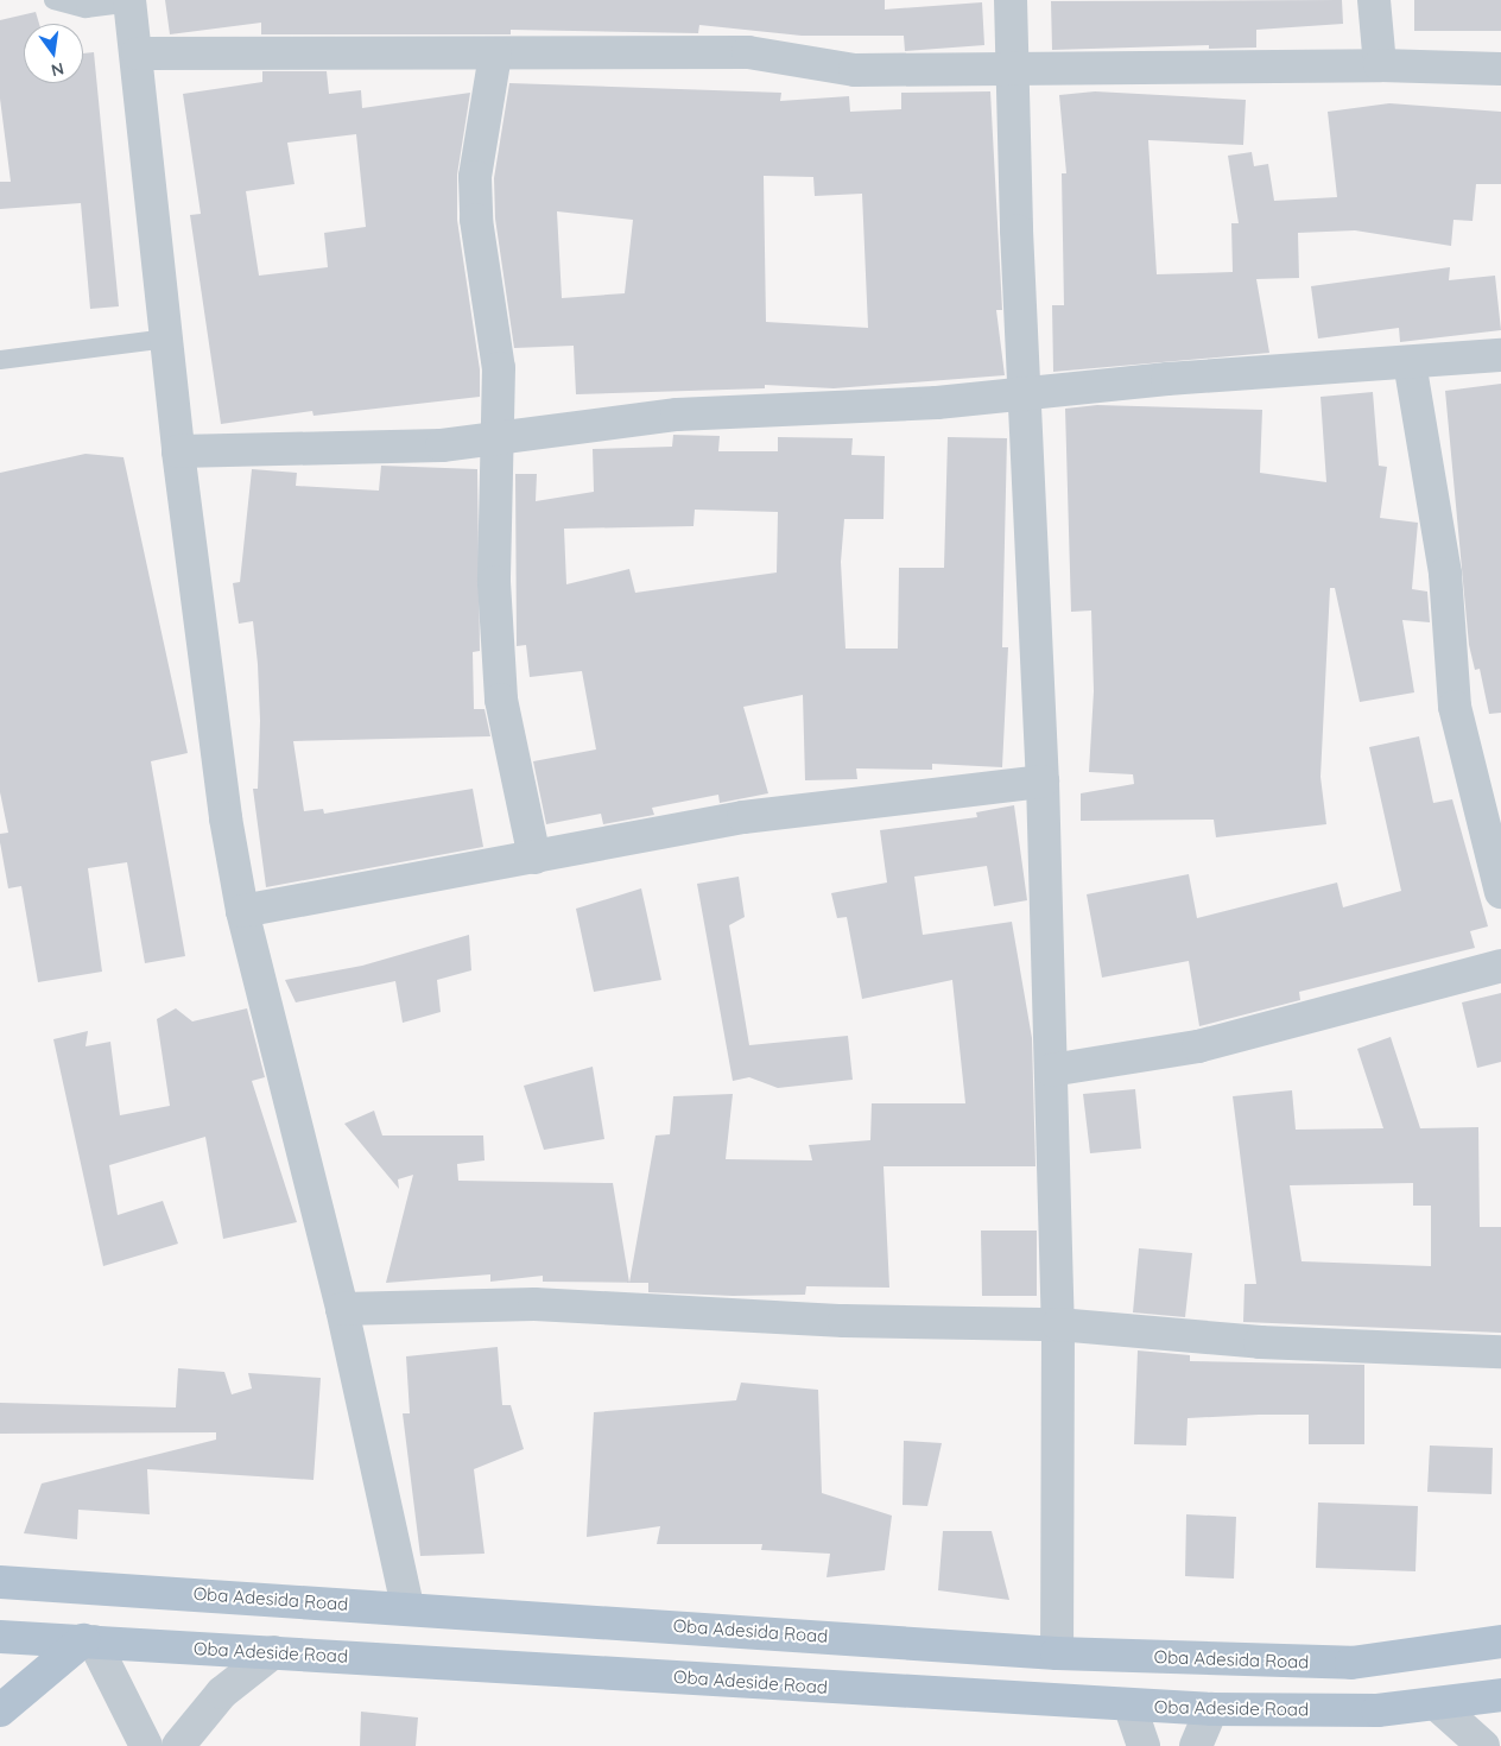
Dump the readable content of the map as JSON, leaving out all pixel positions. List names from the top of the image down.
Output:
{
  "streets": {
    "main road": ["Oba Adesida Road", "Oba Adeside Road"]
  },
  "north": "bottom"
}
